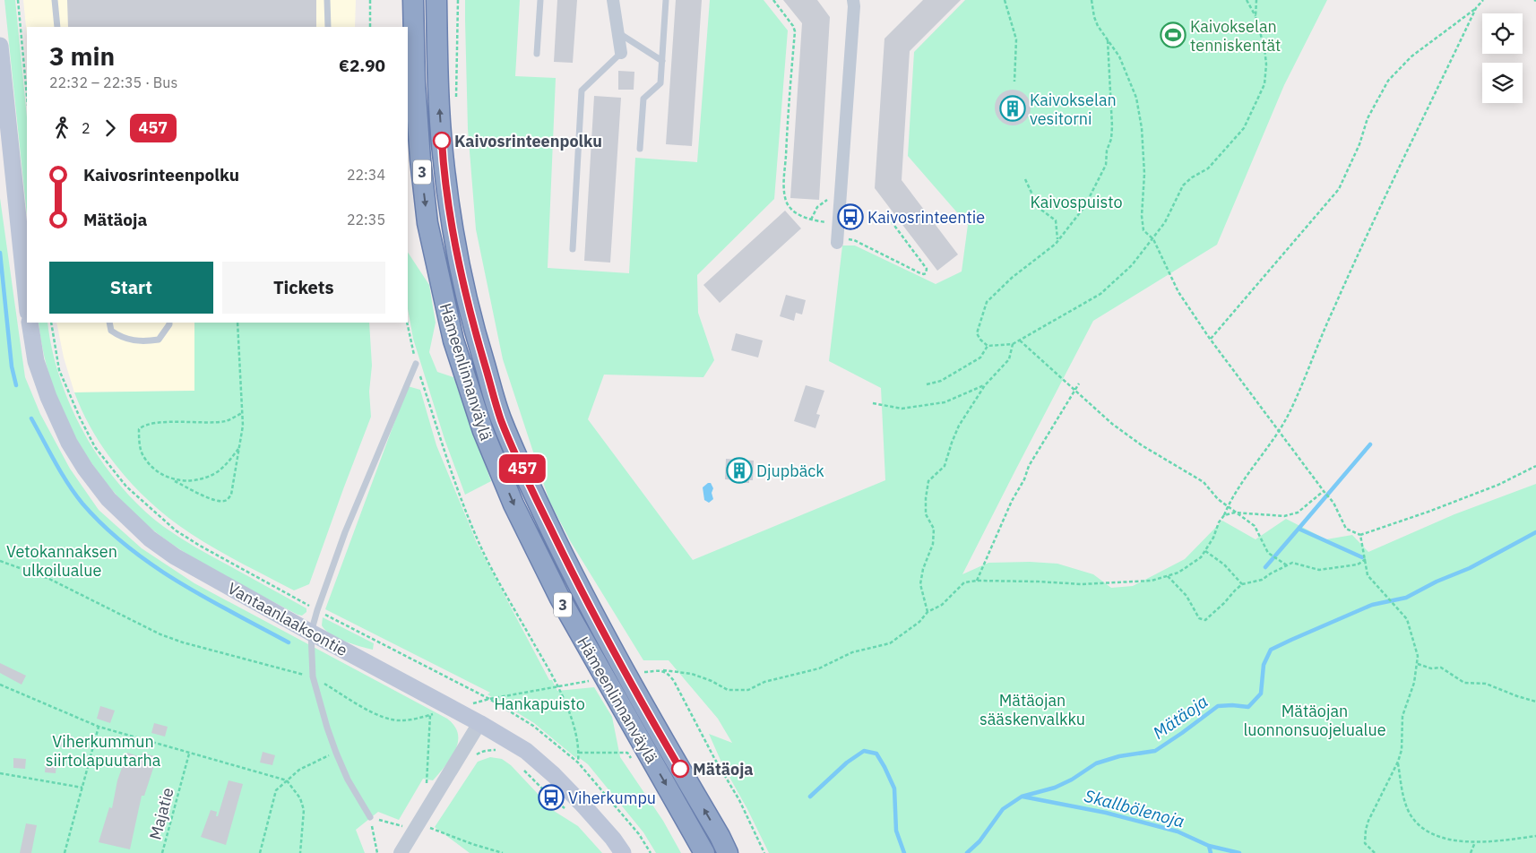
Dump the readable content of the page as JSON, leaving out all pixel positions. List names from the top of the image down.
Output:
{
  "streets": {
    "highway": ["3", "Hämeenlinnanväylä"],
    "main road": ["Vantaanlaaksontie"],
    "path": ["Majatie"]
  },
  "water": ["Mätäoja", "Skallbölenoja"],
  "parks": [
    "Kaivospuisto",
    "Vetokannaksen ulkoilualue",
    "Mätäojan sääskenvalkku",
    "Hankapuisto",
    "Mätäojan luonnonsuojelualue",
    "Viherkummun siirtolapuutarha"
  ],
  "places": {
    "sports": ["Kaivokselan tenniskentät"],
    "building": ["Kaivokselan vesitorni", "Djupbäck"],
    "other": ["Kaivosrinteenpolku", "Mätäoja"],
    "bus stop": ["Kaivosrinteentie", "Viherkumpu"]
  },
  "lines": ["bus line 457"],
  "page": {
    "on_map": "457",
    "heading": ["3 min", "22:32 – 22:35 · Bus", "€2.90"],
    "legs": ["2", "457"],
    "list": [
      {
        "name": "Kaivosrinteenpolku",
        "value": "22:34"
      },
      {
        "name": "Mätäoja",
        "value": "22:35"
      }
    ],
    "buttons": ["Start", "Tickets"]
  }
}
